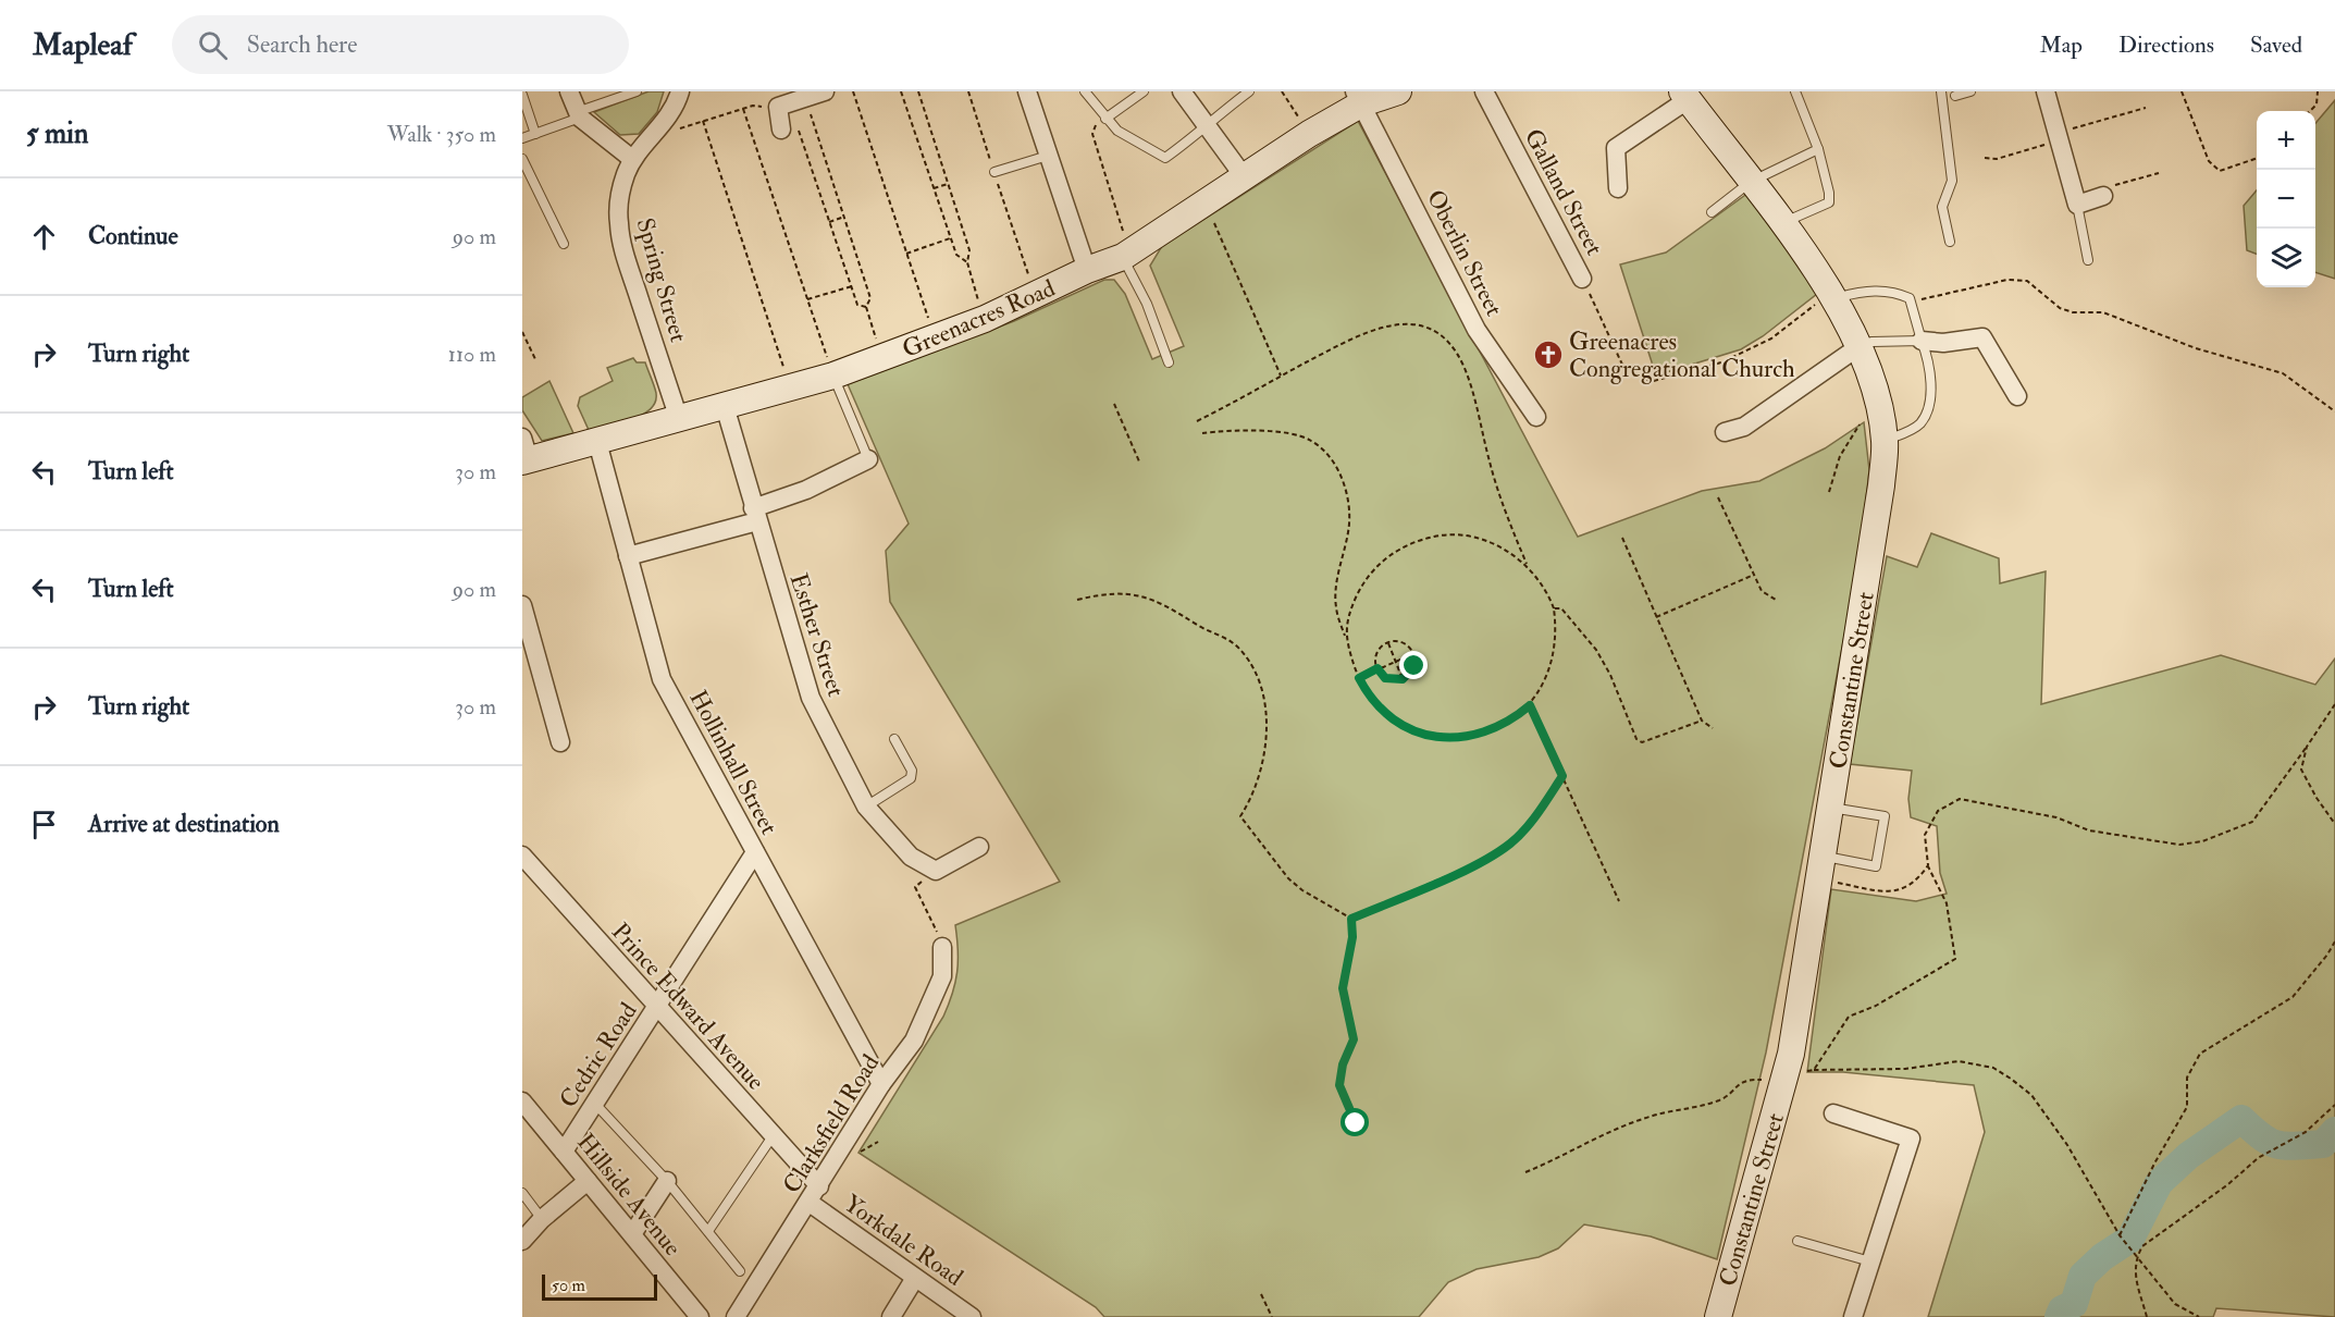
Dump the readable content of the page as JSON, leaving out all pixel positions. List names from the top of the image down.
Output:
{
  "streets": {
    "street": [
      "Galland Street",
      "Oberlin Street",
      "Spring Street",
      "Greenacres Road",
      "Esther Street",
      "Constantine Street",
      "Hollinhall Street",
      "Prince Edward Avenue",
      "Cedric Road",
      "Clarksfield Road",
      "Hillside Avenue",
      "Yorkdale Road"
    ]
  },
  "crossings": [
    ["Oberlin Street", "Greenacres Road"],
    ["Spring Street", "Greenacres Road"],
    ["Greenacres Road", "Esther Street"],
    ["Greenacres Road", "Hollinhall Street"],
    ["Hollinhall Street", "Cedric Road"],
    ["Hollinhall Street", "Clarksfield Road"],
    ["Prince Edward Avenue", "Cedric Road"],
    ["Prince Edward Avenue", "Clarksfield Road"],
    ["Cedric Road", "Hillside Avenue"],
    ["Clarksfield Road", "Yorkdale Road"]
  ],
  "places": {
    "church": ["Greenacres Congregational Church"]
  },
  "scale_bar": "50 m",
  "page": {
    "header": "Mapleaf",
    "search": "Search here",
    "nav": ["Map", "Directions", "Saved"],
    "heading": ["5 min", "Walk · 350 m"],
    "map_buttons": ["+", "−"],
    "list": [
      ["Continue", "90 m"],
      ["Turn right", "110 m"],
      ["Turn left", "30 m"],
      ["Turn left", "90 m"],
      ["Turn right", "30 m"],
      "Arrive at destination"
    ],
    "scale": "50 m"
  }
}
